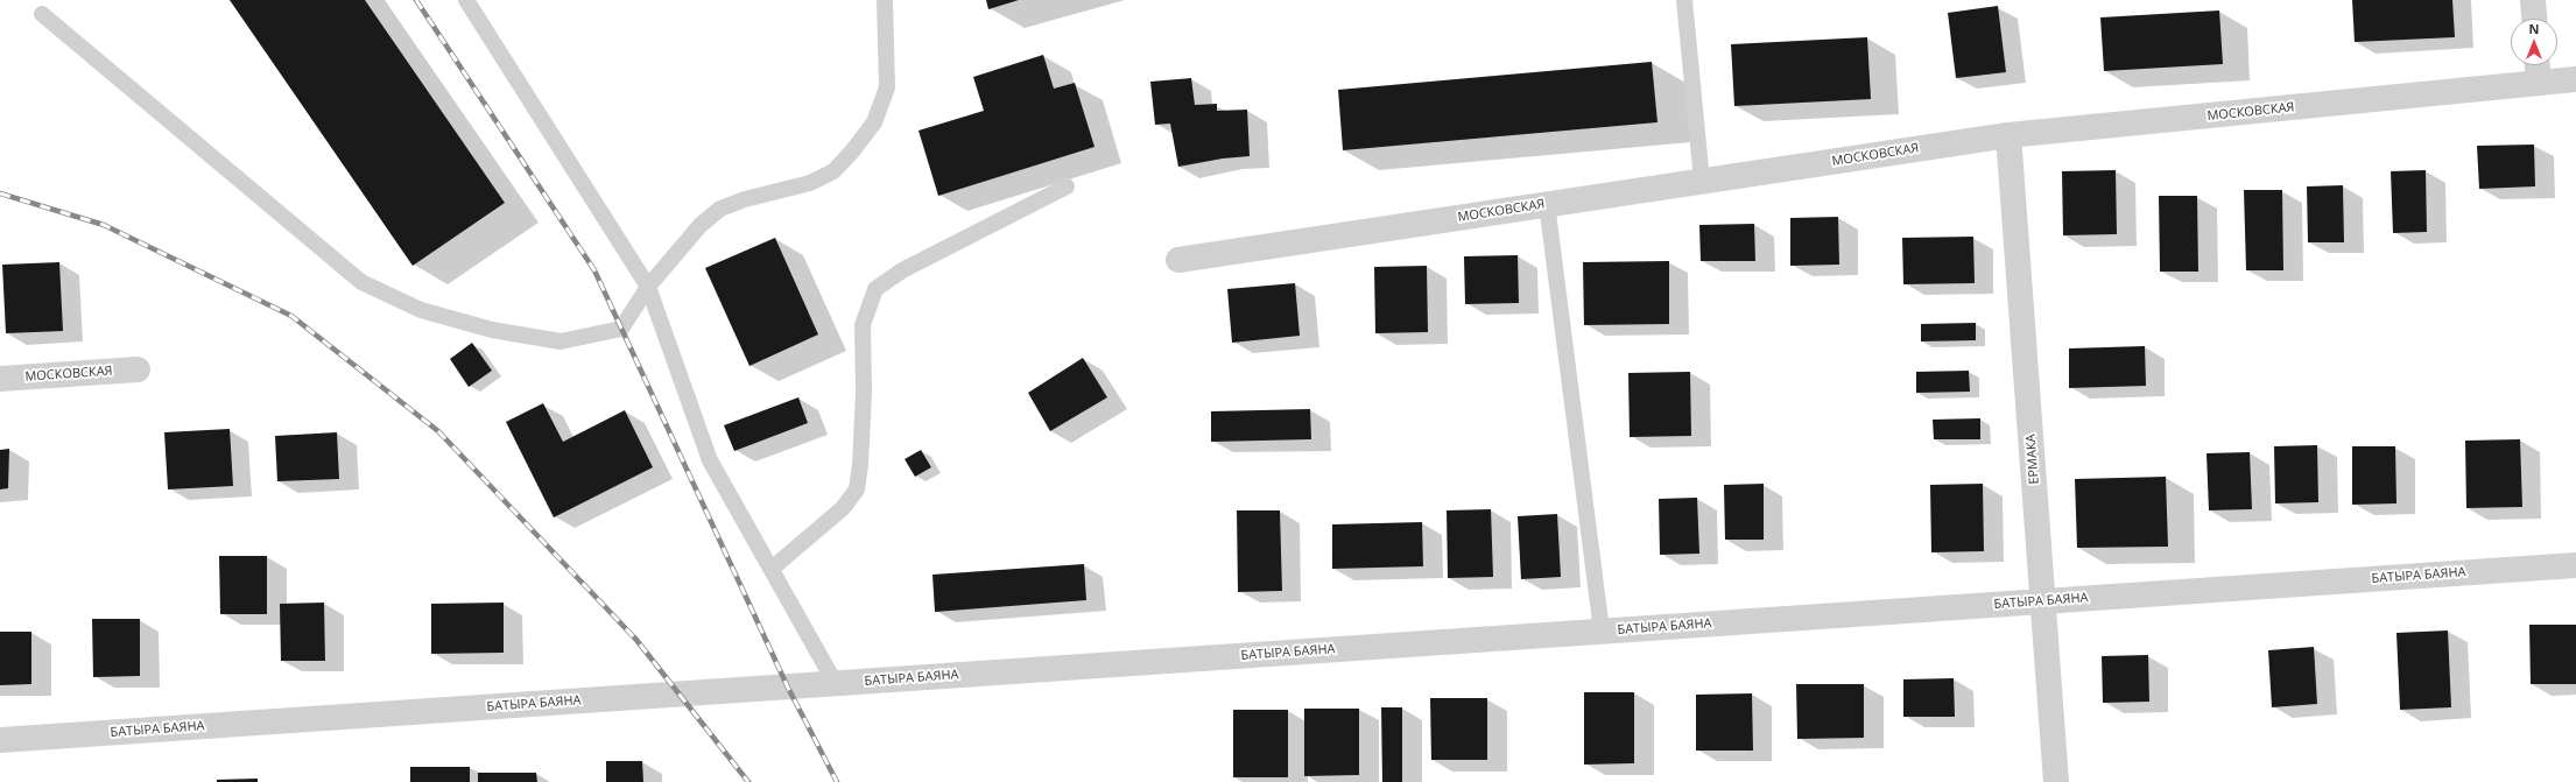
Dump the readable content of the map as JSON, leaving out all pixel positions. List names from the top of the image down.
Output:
{
  "streets": {
    "street": ["МОСКОВСКАЯ", "ЕРМАКА", "БАТЫРА БАЯНА"]
  },
  "crossings": [
    ["МОСКОВСКАЯ", "ЕРМАКА"],
    ["ЕРМАКА", "БАТЫРА БАЯНА"]
  ],
  "north": "top"
}
